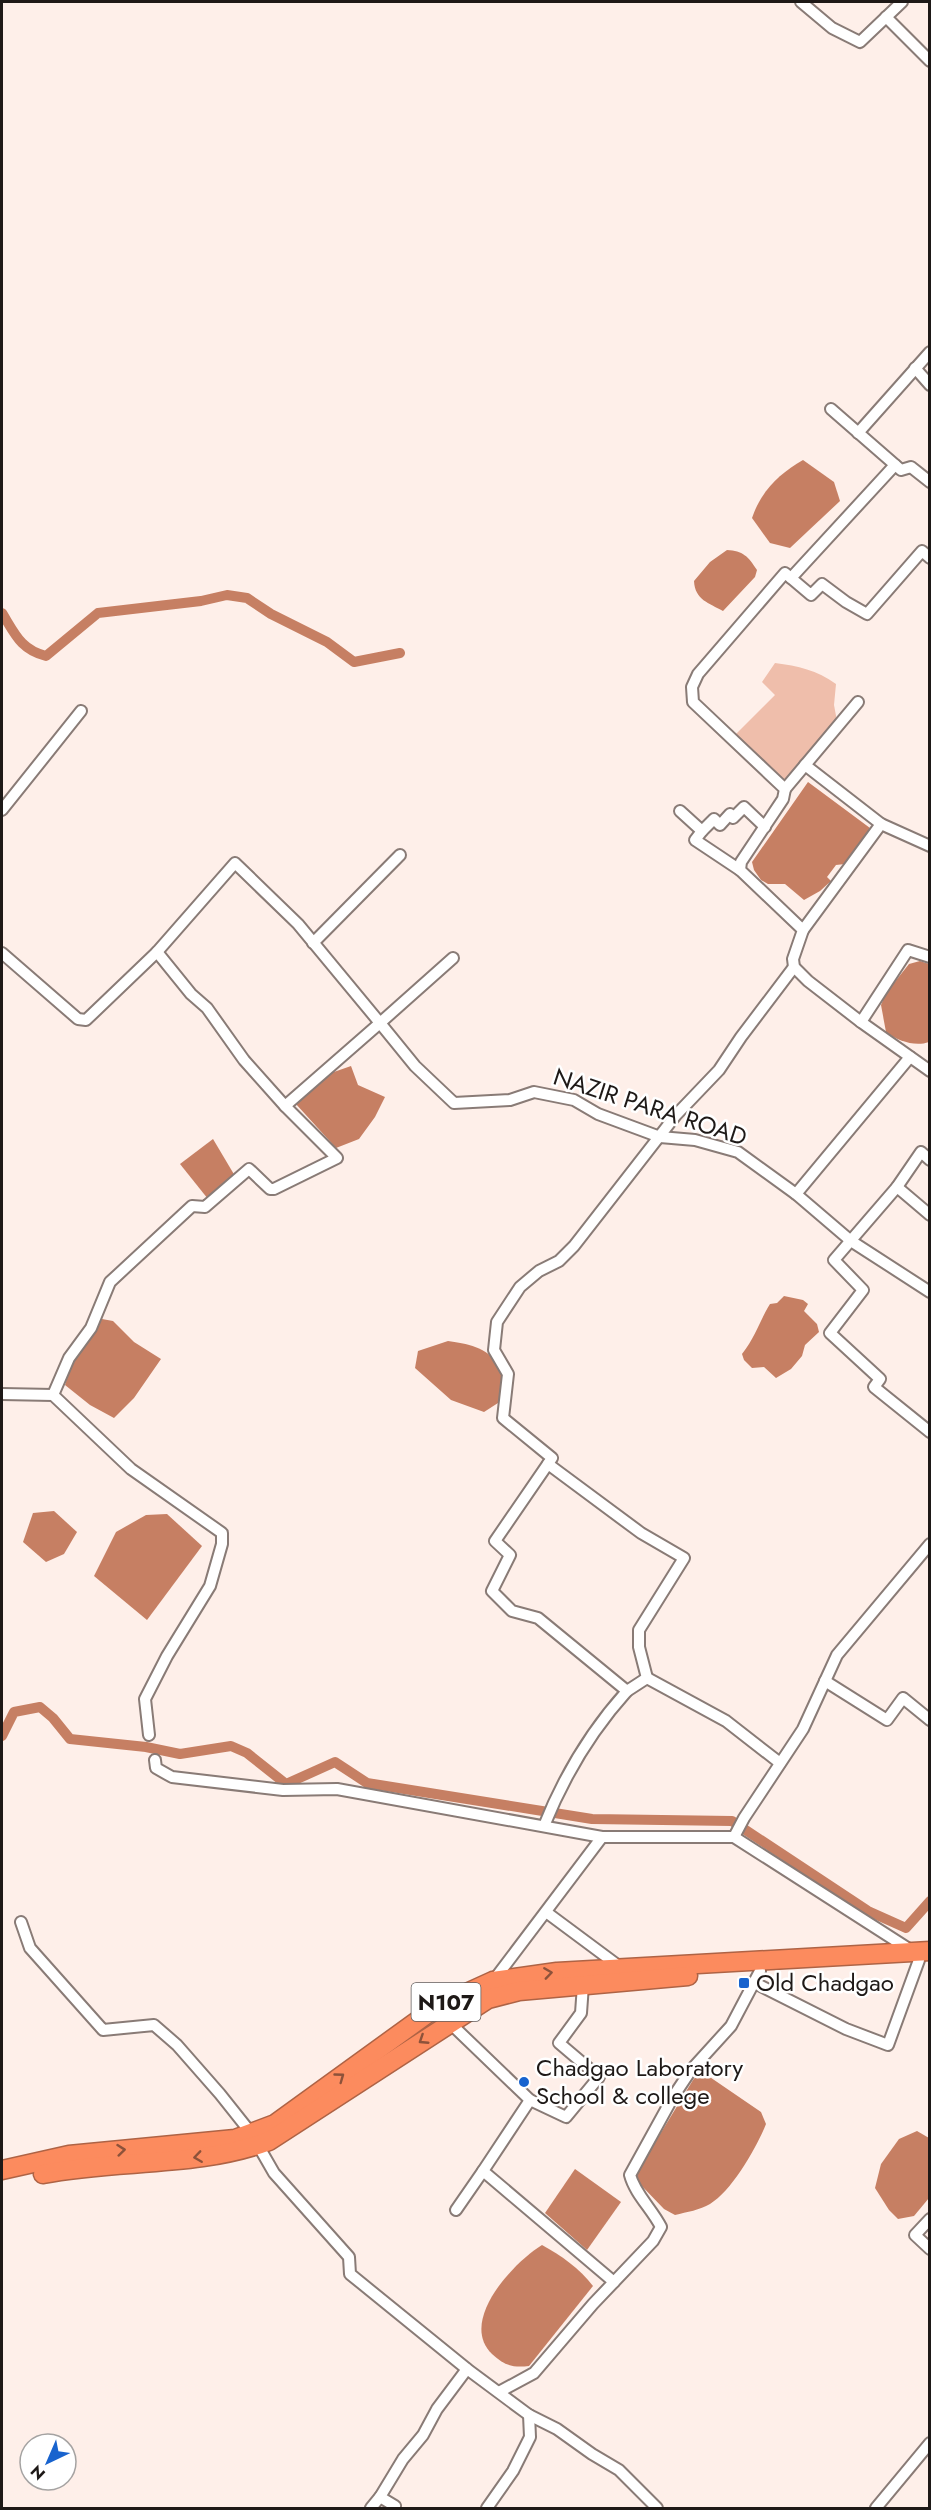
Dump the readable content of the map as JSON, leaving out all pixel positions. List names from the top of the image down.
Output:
{
  "streets": {
    "highway": ["N107"],
    "street": ["NAZIR PARA ROAD"]
  },
  "places": {
    "transit": ["Old Chadgao"],
    "other": ["Chadgao Laboratory School & college"]
  },
  "north": "bottom left"
}
